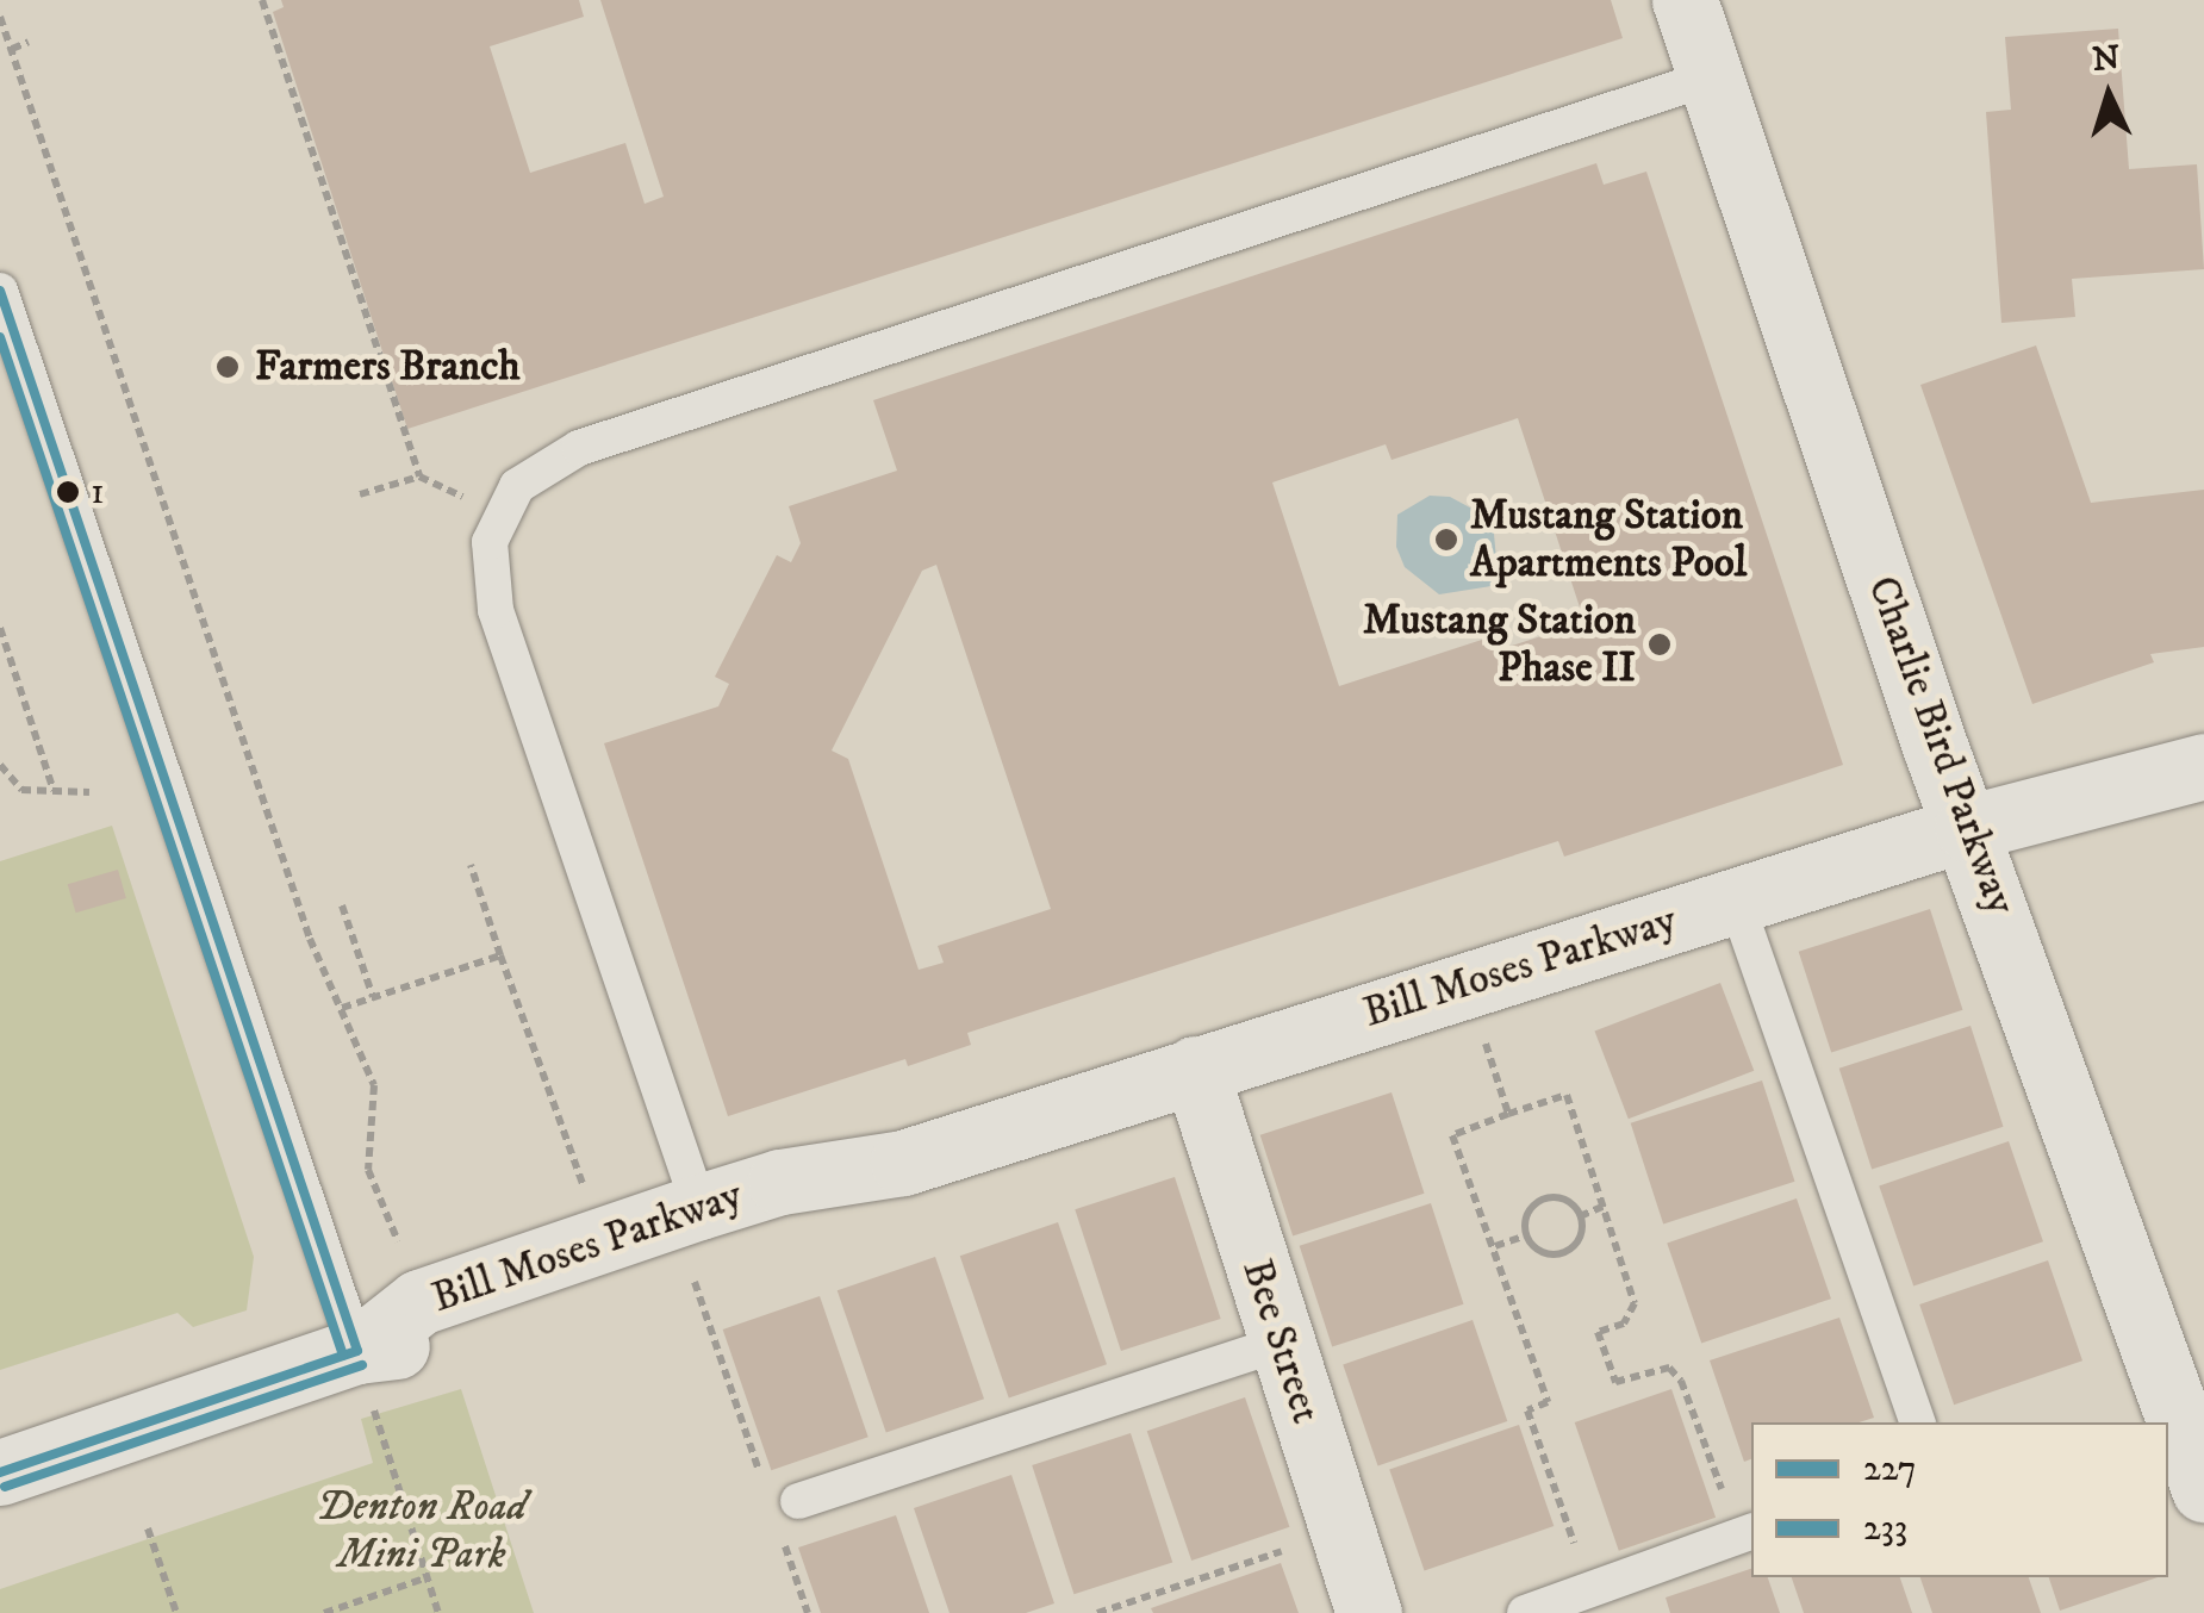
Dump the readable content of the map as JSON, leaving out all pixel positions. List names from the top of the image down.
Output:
{
  "streets": {
    "street": ["Charlie Bird Parkway", "Bill Moses Parkway", "Bee Street"]
  },
  "crossings": [
    ["Charlie Bird Parkway", "Bill Moses Parkway"],
    ["Bill Moses Parkway", "Bee Street"]
  ],
  "parks": ["Denton Road Mini Park"],
  "places": [
    "Farmers Branch",
    "1",
    "Mustang Station Apartments Pool",
    "Mustang Station Phase II"
  ],
  "lines": ["transit line 227", "transit line 233"],
  "legend": ["227", "233"],
  "north": "top"
}
